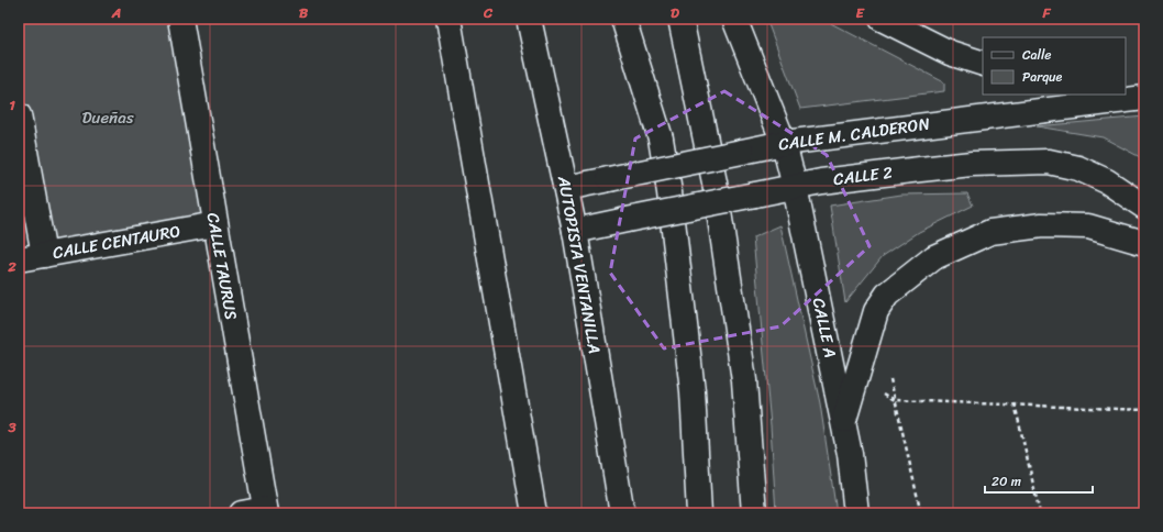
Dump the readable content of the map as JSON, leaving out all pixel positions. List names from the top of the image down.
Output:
{
  "streets": {
    "main road": [
      "CALLE M. CALDERON",
      "CALLE 2",
      "CALLE CENTAURO",
      "AUTOPISTA VENTANILLA",
      "CALLE TAURUS",
      "CALLE A"
    ]
  },
  "crossings": [
    ["CALLE M. CALDERON", "AUTOPISTA VENTANILLA"],
    ["CALLE M. CALDERON", "CALLE A"],
    ["CALLE 2", "AUTOPISTA VENTANILLA"],
    ["CALLE 2", "CALLE A"],
    ["CALLE CENTAURO", "CALLE TAURUS"]
  ],
  "parks": ["Dueñas"],
  "legend": ["Calle", "Parque"],
  "scale_bar": "20 m",
  "grid": {
    "columns": [
      "A",
      "B",
      "C",
      "D",
      "E",
      "F"
    ],
    "rows": ["1", "2", "3"]
  }
}
